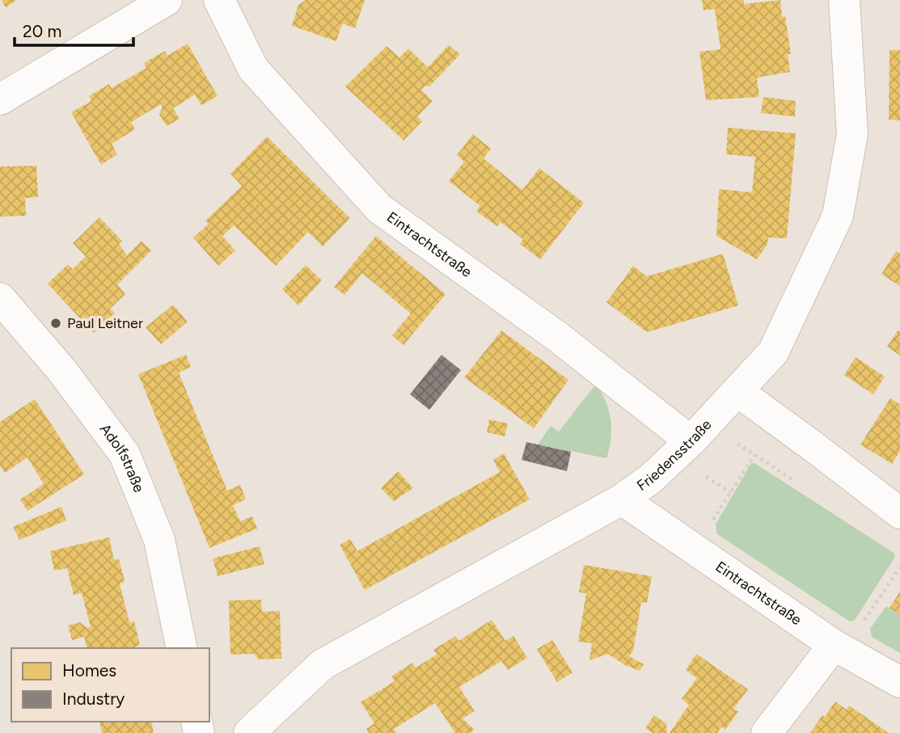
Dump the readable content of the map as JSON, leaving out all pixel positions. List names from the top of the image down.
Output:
{
  "streets": {
    "street": ["Eintrachtstraße", "Friedensstraße", "Adolfstraße"]
  },
  "crossings": [
    ["Eintrachtstraße", "Friedensstraße"]
  ],
  "places": ["Paul Leitner"],
  "legend": ["Homes", "Industry"],
  "scale_bar": "20 m"
}
